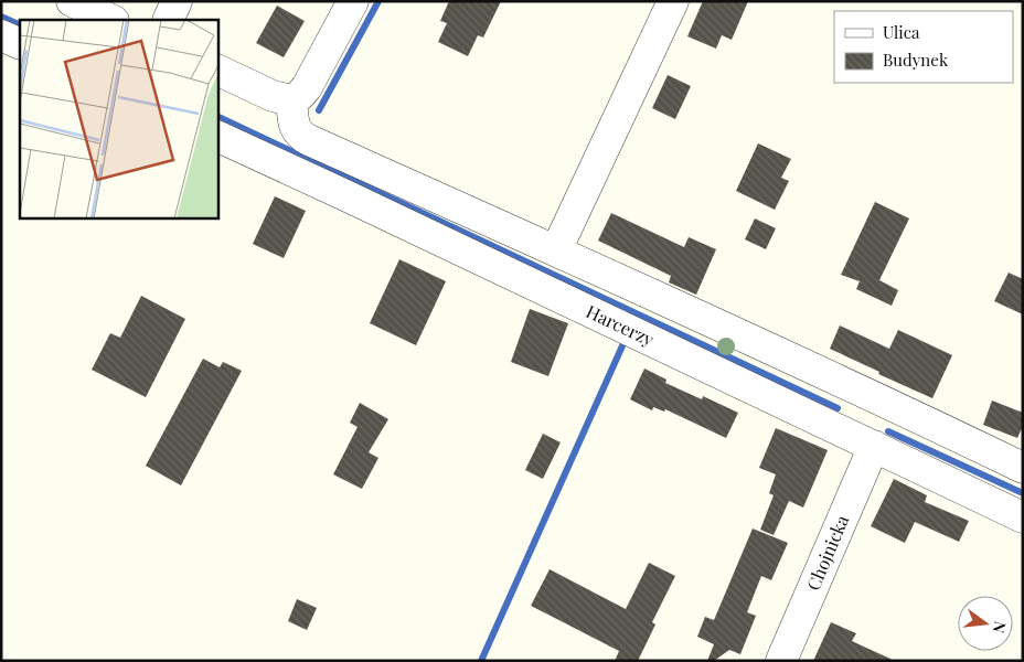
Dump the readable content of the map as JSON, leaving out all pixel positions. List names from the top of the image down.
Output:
{
  "streets": {
    "street": ["Harcerzy", "Chojnicka"]
  },
  "crossings": [
    ["Harcerzy", "Chojnicka"]
  ],
  "legend": ["Ulica", "Budynek"],
  "north": "right"
}
